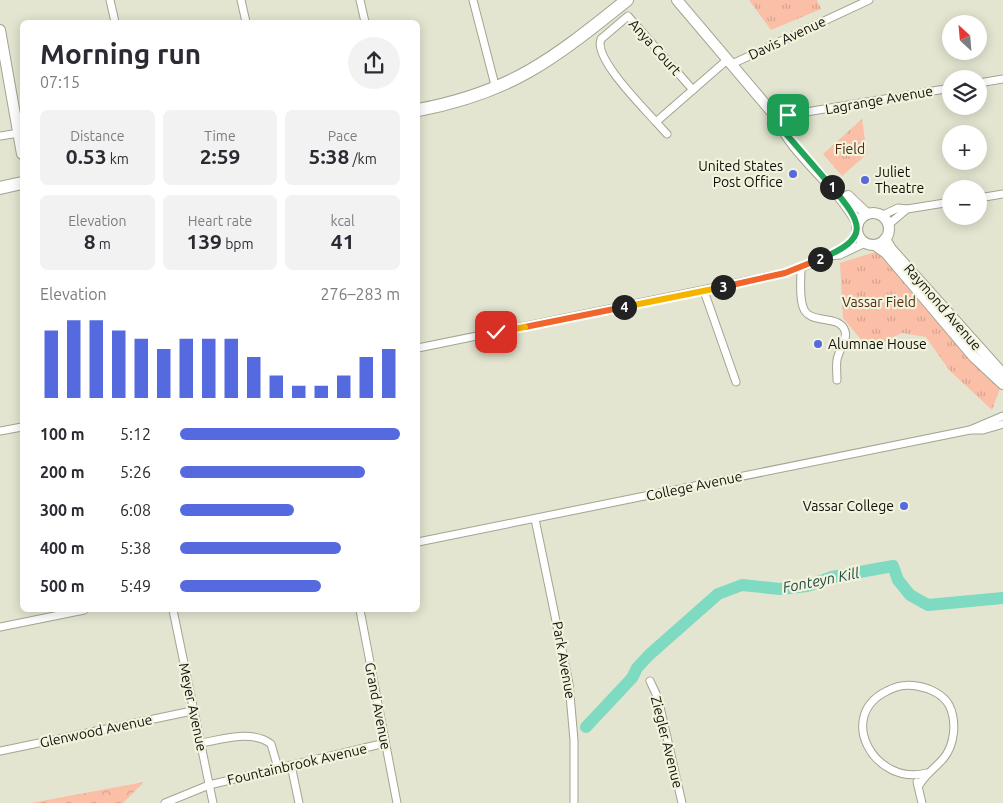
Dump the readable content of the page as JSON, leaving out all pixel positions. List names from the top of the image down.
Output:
{
  "streets": {
    "main road": ["Raymond Avenue"],
    "street": [
      "Davis Avenue",
      "Anya Court",
      "Lagrange Avenue",
      "College Avenue",
      "Park Avenue",
      "Grand Avenue",
      "Meyer Avenue",
      "Glenwood Avenue",
      "Ziegler Avenue",
      "Fountainbrook Avenue"
    ]
  },
  "crossings": [
    ["Davis Avenue", "Anya Court"],
    ["College Avenue", "Park Avenue"],
    ["Grand Avenue", "Fountainbrook Avenue"],
    ["Meyer Avenue", "Glenwood Avenue"],
    ["Meyer Avenue", "Fountainbrook Avenue"]
  ],
  "water": ["Fonteyn Kill"],
  "parks": ["Field", "Vassar Field"],
  "places": [
    "United States Post Office",
    "Juliet Theatre",
    "Alumnae House",
    "Vassar College"
  ],
  "north": "top left",
  "page": {
    "map_buttons": ["+", "−"],
    "heading": ["Morning run", "07:15"],
    "stats": [
      ["Distance", "0.53 km"],
      ["Time", "2:59"],
      ["Pace", "5:38 /km"],
      ["Elevation", "8 m"],
      ["Heart rate", "139 bpm"],
      ["kcal", "41"]
    ],
    "pins": [
      "1",
      "2",
      "3",
      "4"
    ],
    "chart": ["Elevation", "276–283 m"],
    "list": [
      {
        "name": "100 m",
        "note": "5:12"
      },
      {
        "name": "200 m",
        "note": "5:26"
      },
      {
        "name": "300 m",
        "note": "6:08"
      },
      {
        "name": "400 m",
        "note": "5:38"
      },
      {
        "name": "500 m",
        "note": "5:49"
      }
    ]
  }
}
